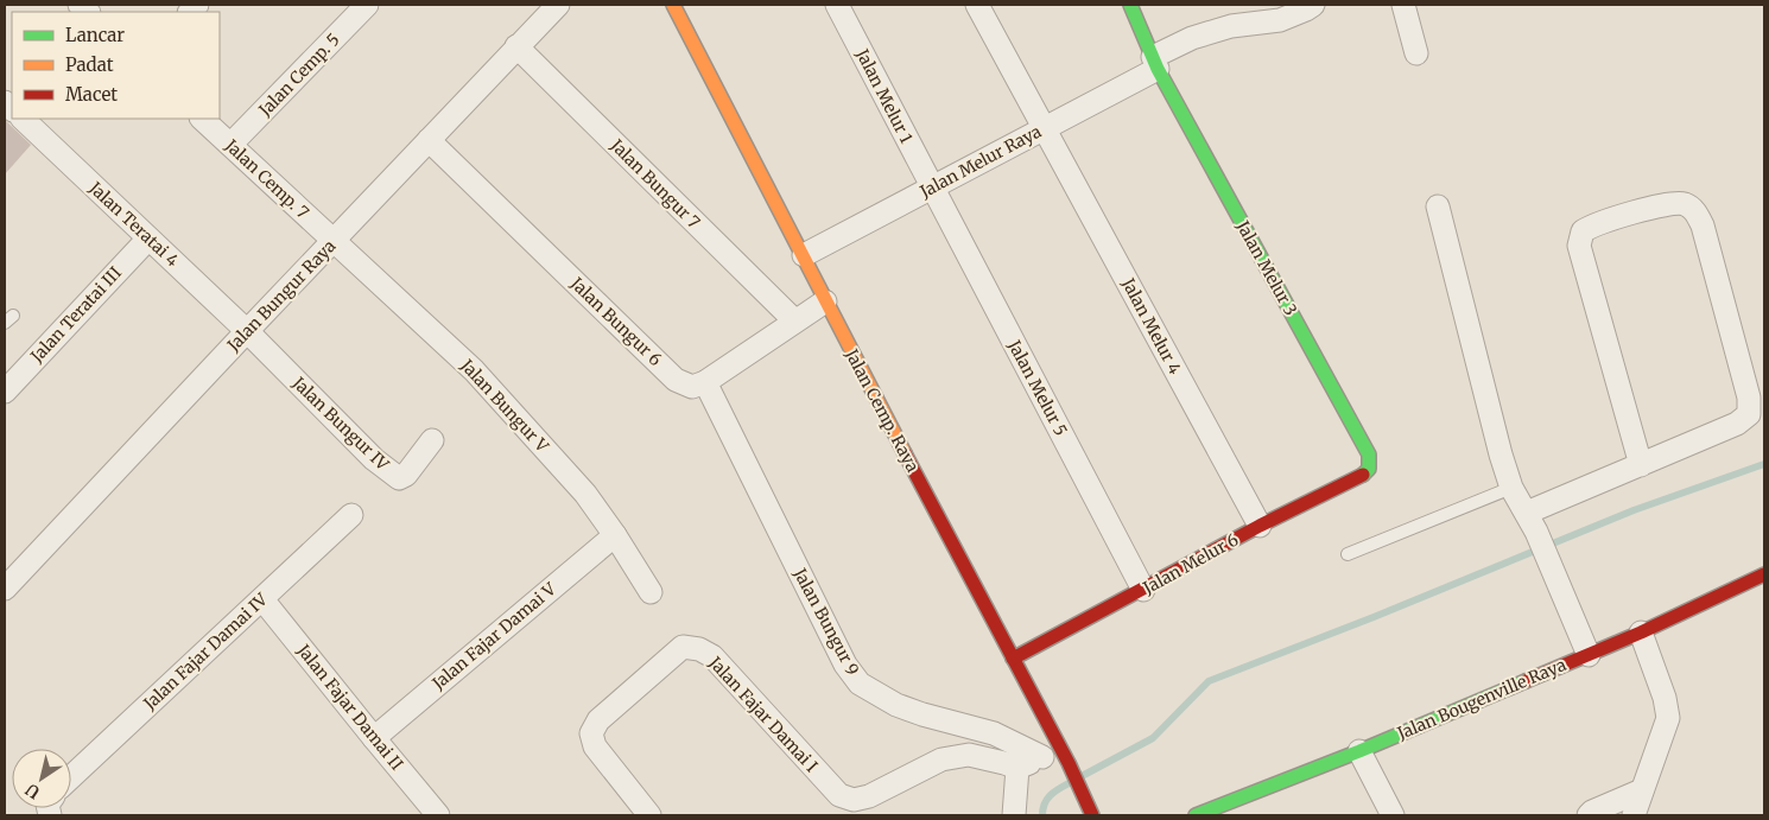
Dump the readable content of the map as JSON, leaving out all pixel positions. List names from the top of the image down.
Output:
{
  "streets": {
    "street": [
      "Jalan Cemp. 5",
      "Jalan Melur 1",
      "Jalan Melur Raya",
      "Jalan Cemp. 7",
      "Jalan Bungur 7",
      "Jalan Teratai 4",
      "Jalan Melur 3",
      "Jalan Bungur Raya",
      "Jalan Teratai III",
      "Jalan Bungur 6",
      "Jalan Melur 4",
      "Jalan Melur 5",
      "Jalan Bungur V",
      "Jalan Cemp. Raya",
      "Jalan Bungur IV",
      "Jalan Melur 6",
      "Jalan Bungur 9",
      "Jalan Fajar Damai V",
      "Jalan Fajar Damai IV",
      "Jalan Bougenville Raya",
      "Jalan Fajar Damai II",
      "Jalan Fajar Damai I"
    ]
  },
  "crossings": [
    ["Jalan Cemp. 5", "Jalan Cemp. 7"],
    ["Jalan Melur 1", "Jalan Melur Raya"],
    ["Jalan Melur 1", "Jalan Melur 5"],
    ["Jalan Melur Raya", "Jalan Melur 3"],
    ["Jalan Melur Raya", "Jalan Melur 4"],
    ["Jalan Melur Raya", "Jalan Melur 5"],
    ["Jalan Melur Raya", "Jalan Cemp. Raya"],
    ["Jalan Cemp. 7", "Jalan Bungur Raya"],
    ["Jalan Cemp. 7", "Jalan Bungur V"],
    ["Jalan Bungur 7", "Jalan Bungur Raya"],
    ["Jalan Teratai 4", "Jalan Bungur Raya"],
    ["Jalan Teratai 4", "Jalan Teratai III"],
    ["Jalan Teratai 4", "Jalan Bungur IV"],
    ["Jalan Melur 3", "Jalan Melur 6"],
    ["Jalan Bungur Raya", "Jalan Bungur 6"],
    ["Jalan Bungur Raya", "Jalan Bungur V"],
    ["Jalan Bungur Raya", "Jalan Bungur IV"],
    ["Jalan Bungur 6", "Jalan Bungur 9"],
    ["Jalan Melur 4", "Jalan Melur 6"],
    ["Jalan Melur 5", "Jalan Melur 6"],
    ["Jalan Bungur V", "Jalan Fajar Damai V"],
    ["Jalan Cemp. Raya", "Jalan Melur 6"],
    ["Jalan Cemp. Raya", "Jalan Bungur 9"],
    ["Jalan Fajar Damai V", "Jalan Fajar Damai II"],
    ["Jalan Fajar Damai IV", "Jalan Fajar Damai II"]
  ],
  "legend": ["Lancar", "Padat", "Macet"],
  "north": "bottom left"
}
